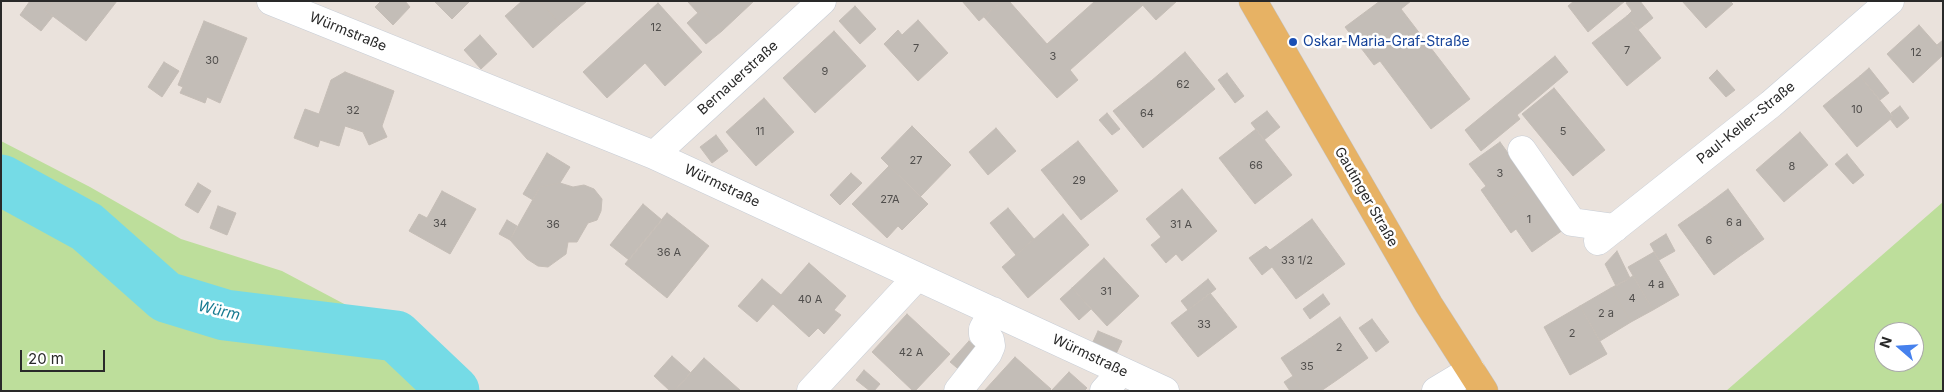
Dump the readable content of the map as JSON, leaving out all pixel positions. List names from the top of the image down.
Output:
{
  "streets": {
    "main road": ["Gautinger Straße"],
    "street": ["Würmstraße", "Bernauerstraße", "Paul-Keller-Straße"]
  },
  "crossings": [
    ["Würmstraße", "Bernauerstraße"]
  ],
  "water": ["Würm"],
  "places": ["Oskar-Maria-Graf-Straße"],
  "house_numbers": [
    "12",
    "7",
    "7",
    "12",
    "3",
    "30",
    "9",
    "62",
    "10",
    "32",
    "64",
    "11",
    "5",
    "27",
    "66",
    "8",
    "3",
    "29",
    "27A",
    "1",
    "6 a",
    "34",
    "36",
    "31 A",
    "6",
    "36 A",
    "33 1/2",
    "4 a",
    "31",
    "4",
    "40 A",
    "2 a",
    "33",
    "2",
    "2",
    "42 A",
    "35"
  ],
  "scale_bar": "20 m",
  "north": "left"
}
